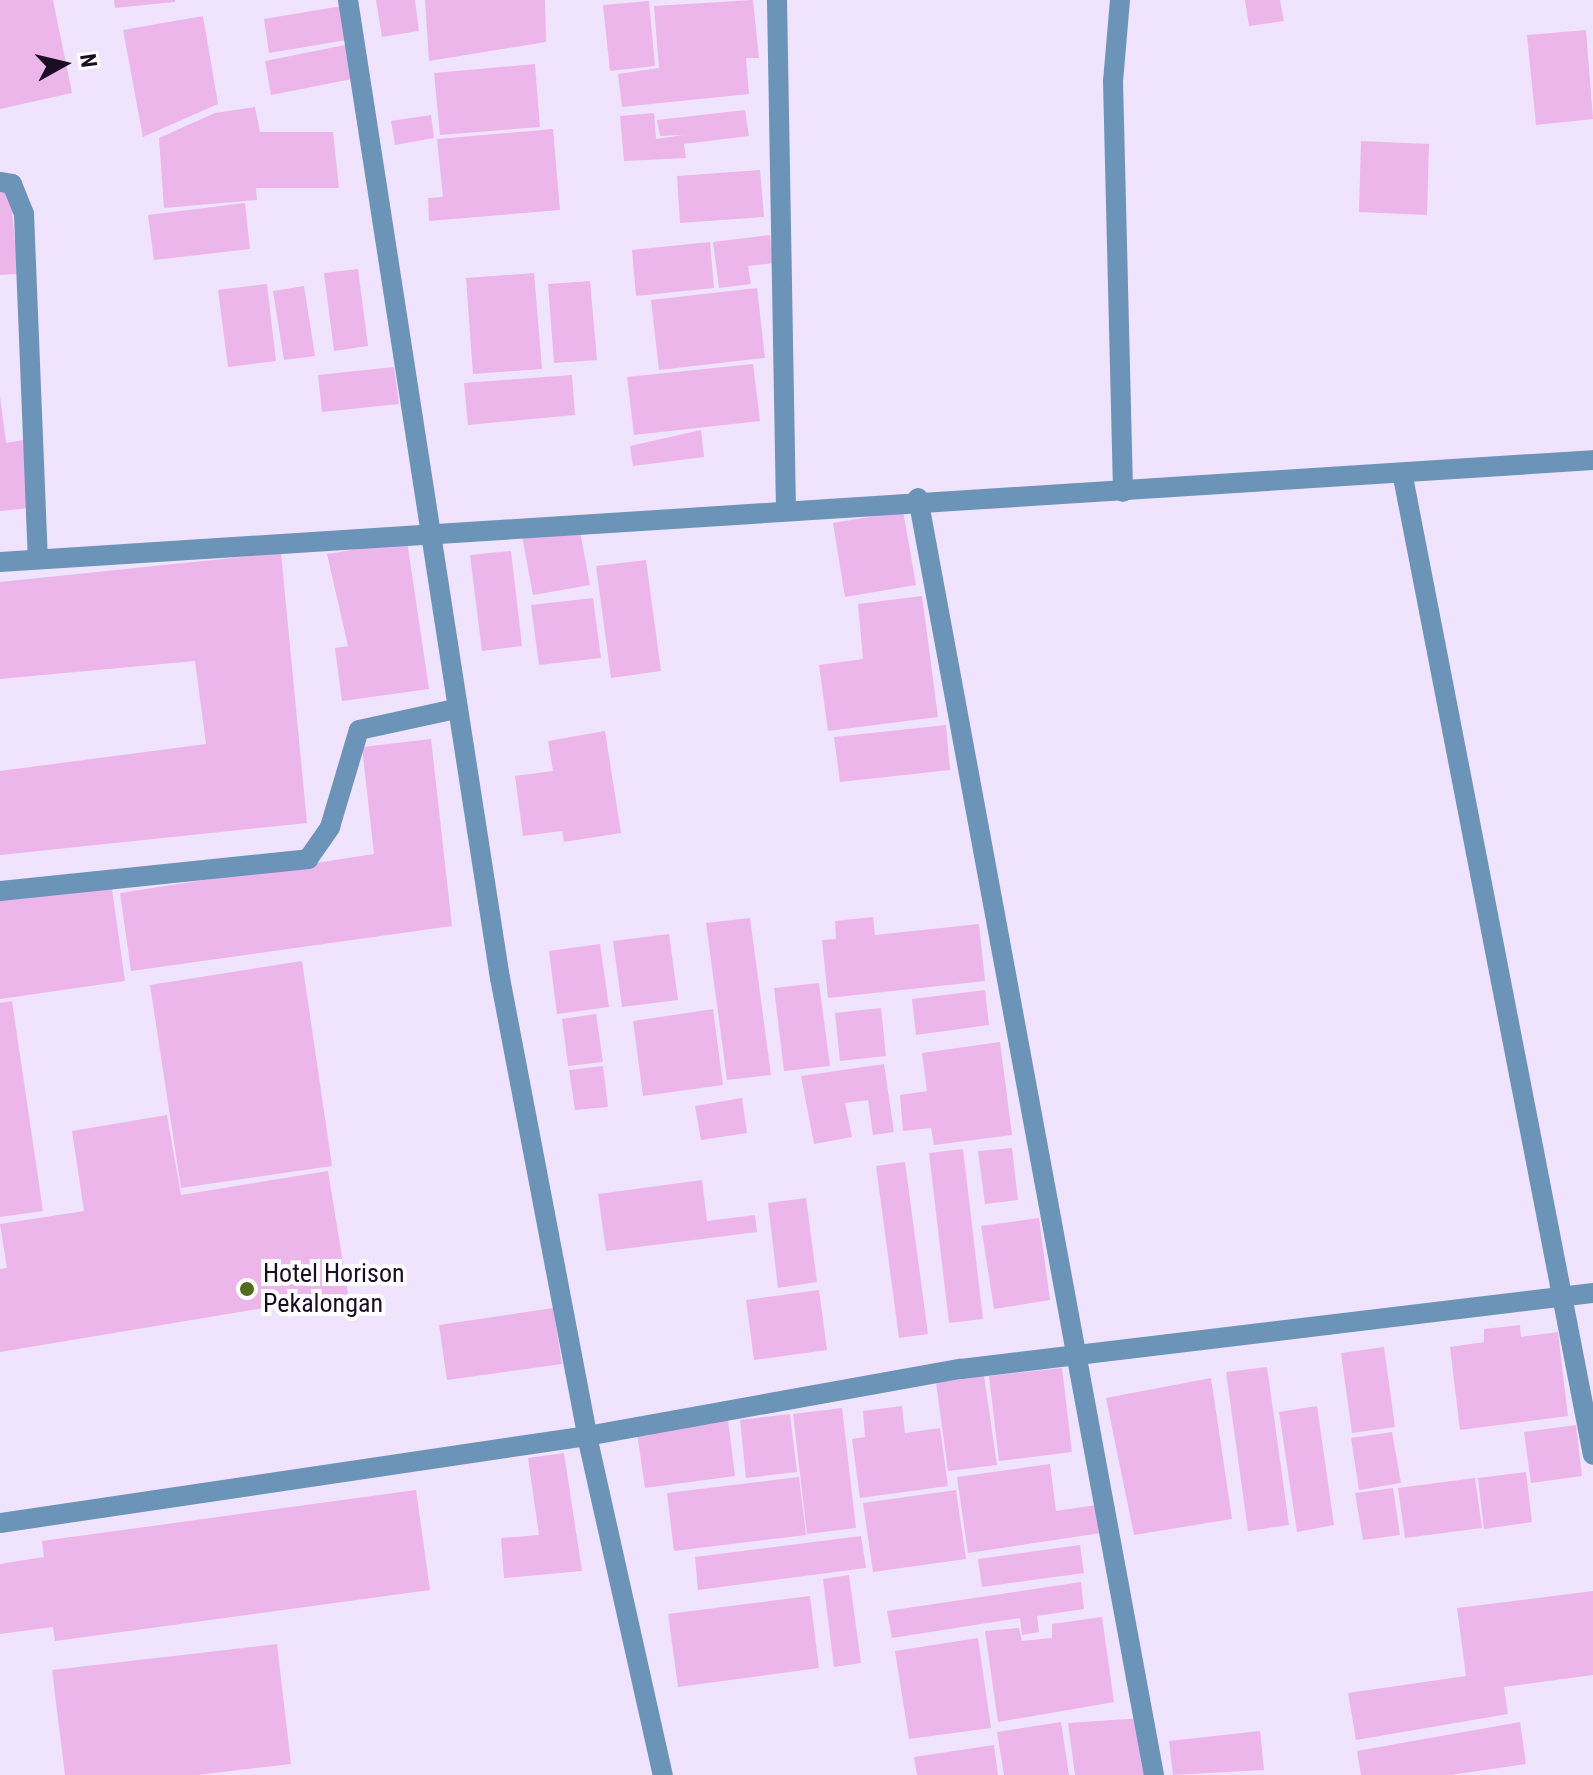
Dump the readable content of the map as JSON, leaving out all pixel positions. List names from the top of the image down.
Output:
{
  "places": ["Hotel Horison Pekalongan"],
  "north": "right"
}
